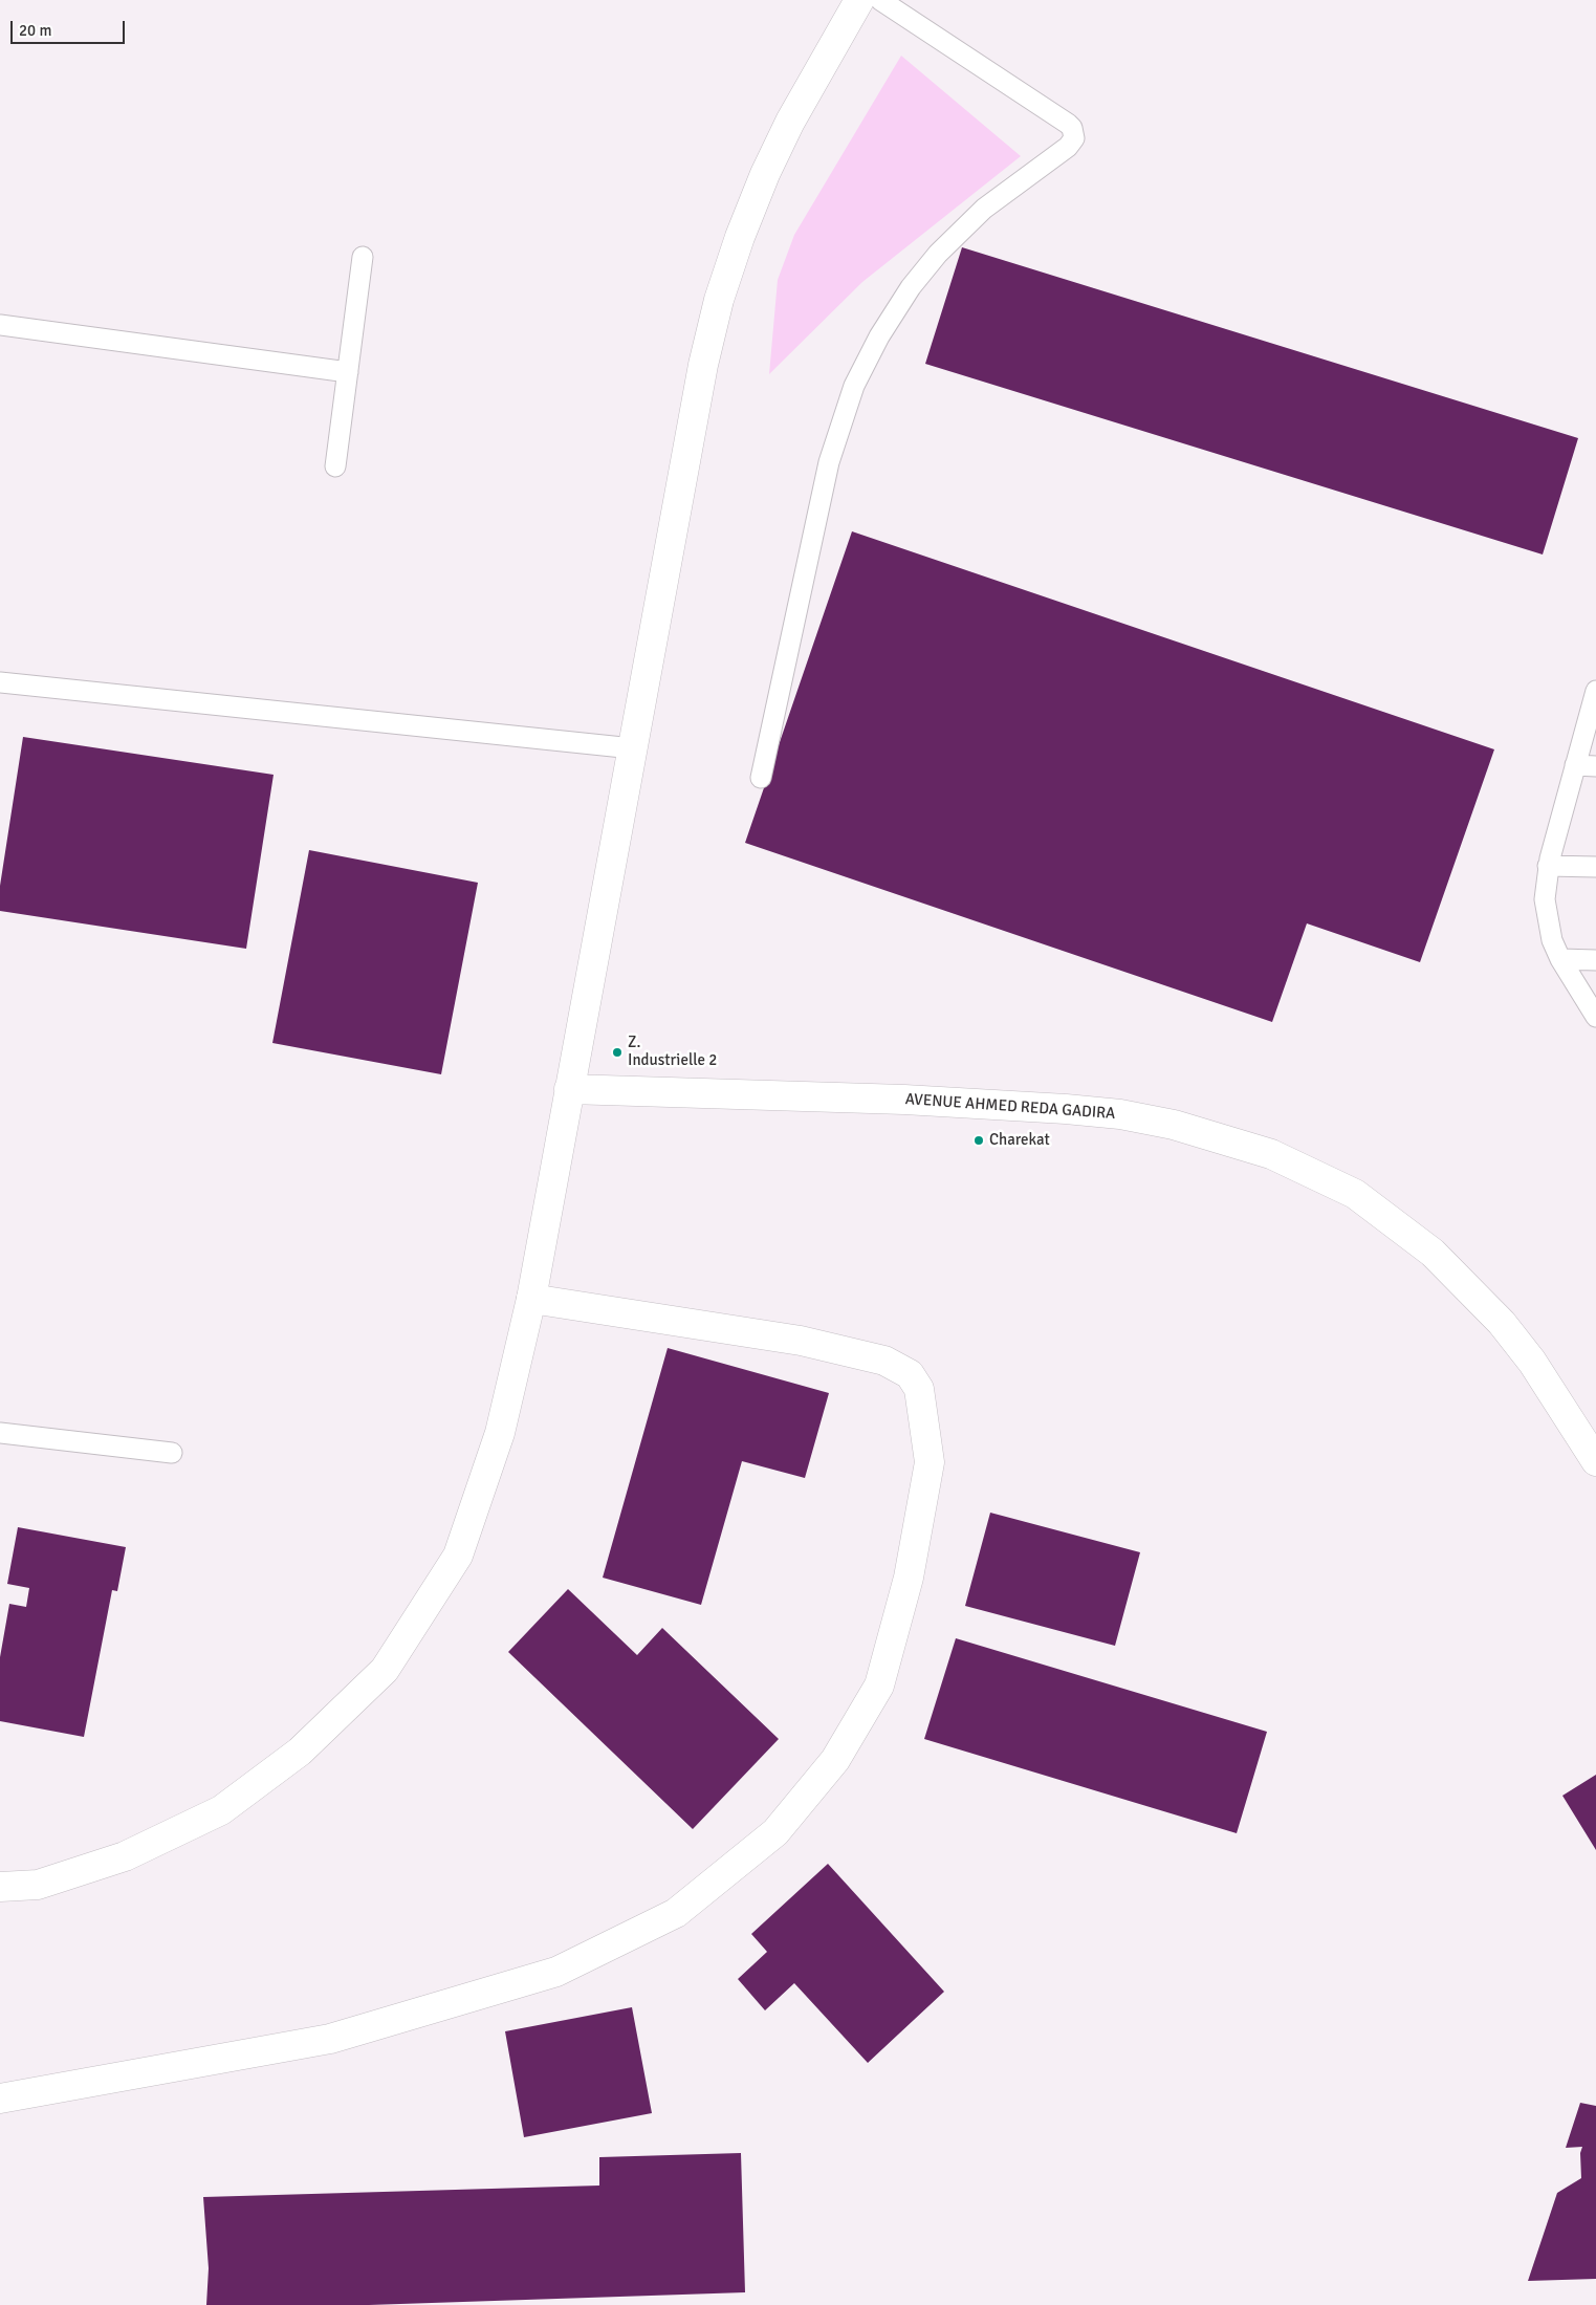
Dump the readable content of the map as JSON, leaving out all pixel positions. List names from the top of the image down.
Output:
{
  "streets": {
    "main road": ["AVENUE AHMED REDA GADIRA"]
  },
  "places": ["Z. Industrielle 2", "Charekat"],
  "scale_bar": "20 m"
}
